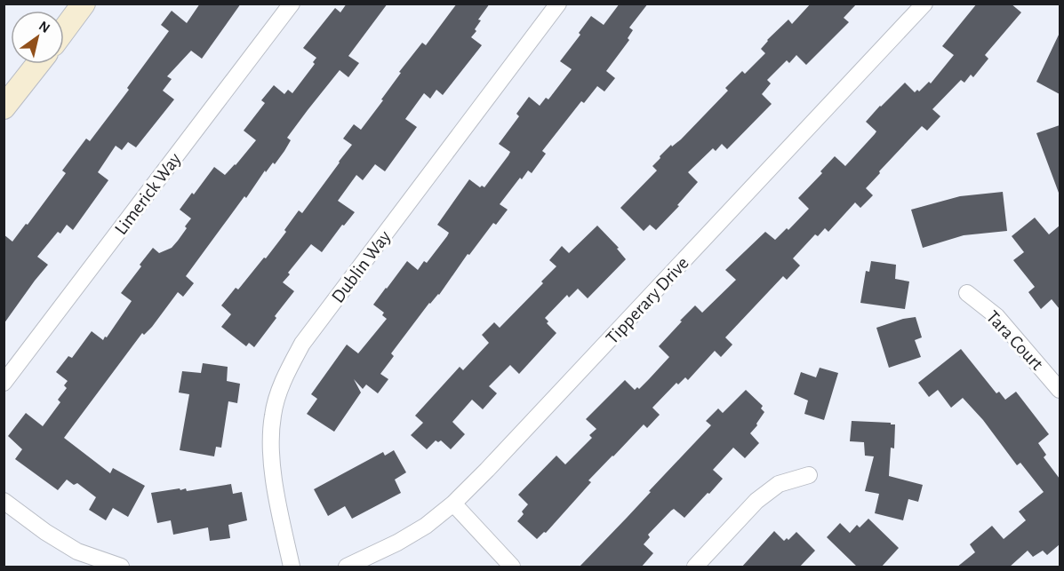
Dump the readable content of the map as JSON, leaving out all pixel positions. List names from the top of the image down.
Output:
{
  "streets": {
    "street": [
      "Limerick Way",
      "Dublin Way",
      "Tipperary Drive",
      "Tara Court"
    ]
  },
  "north": "top right"
}
